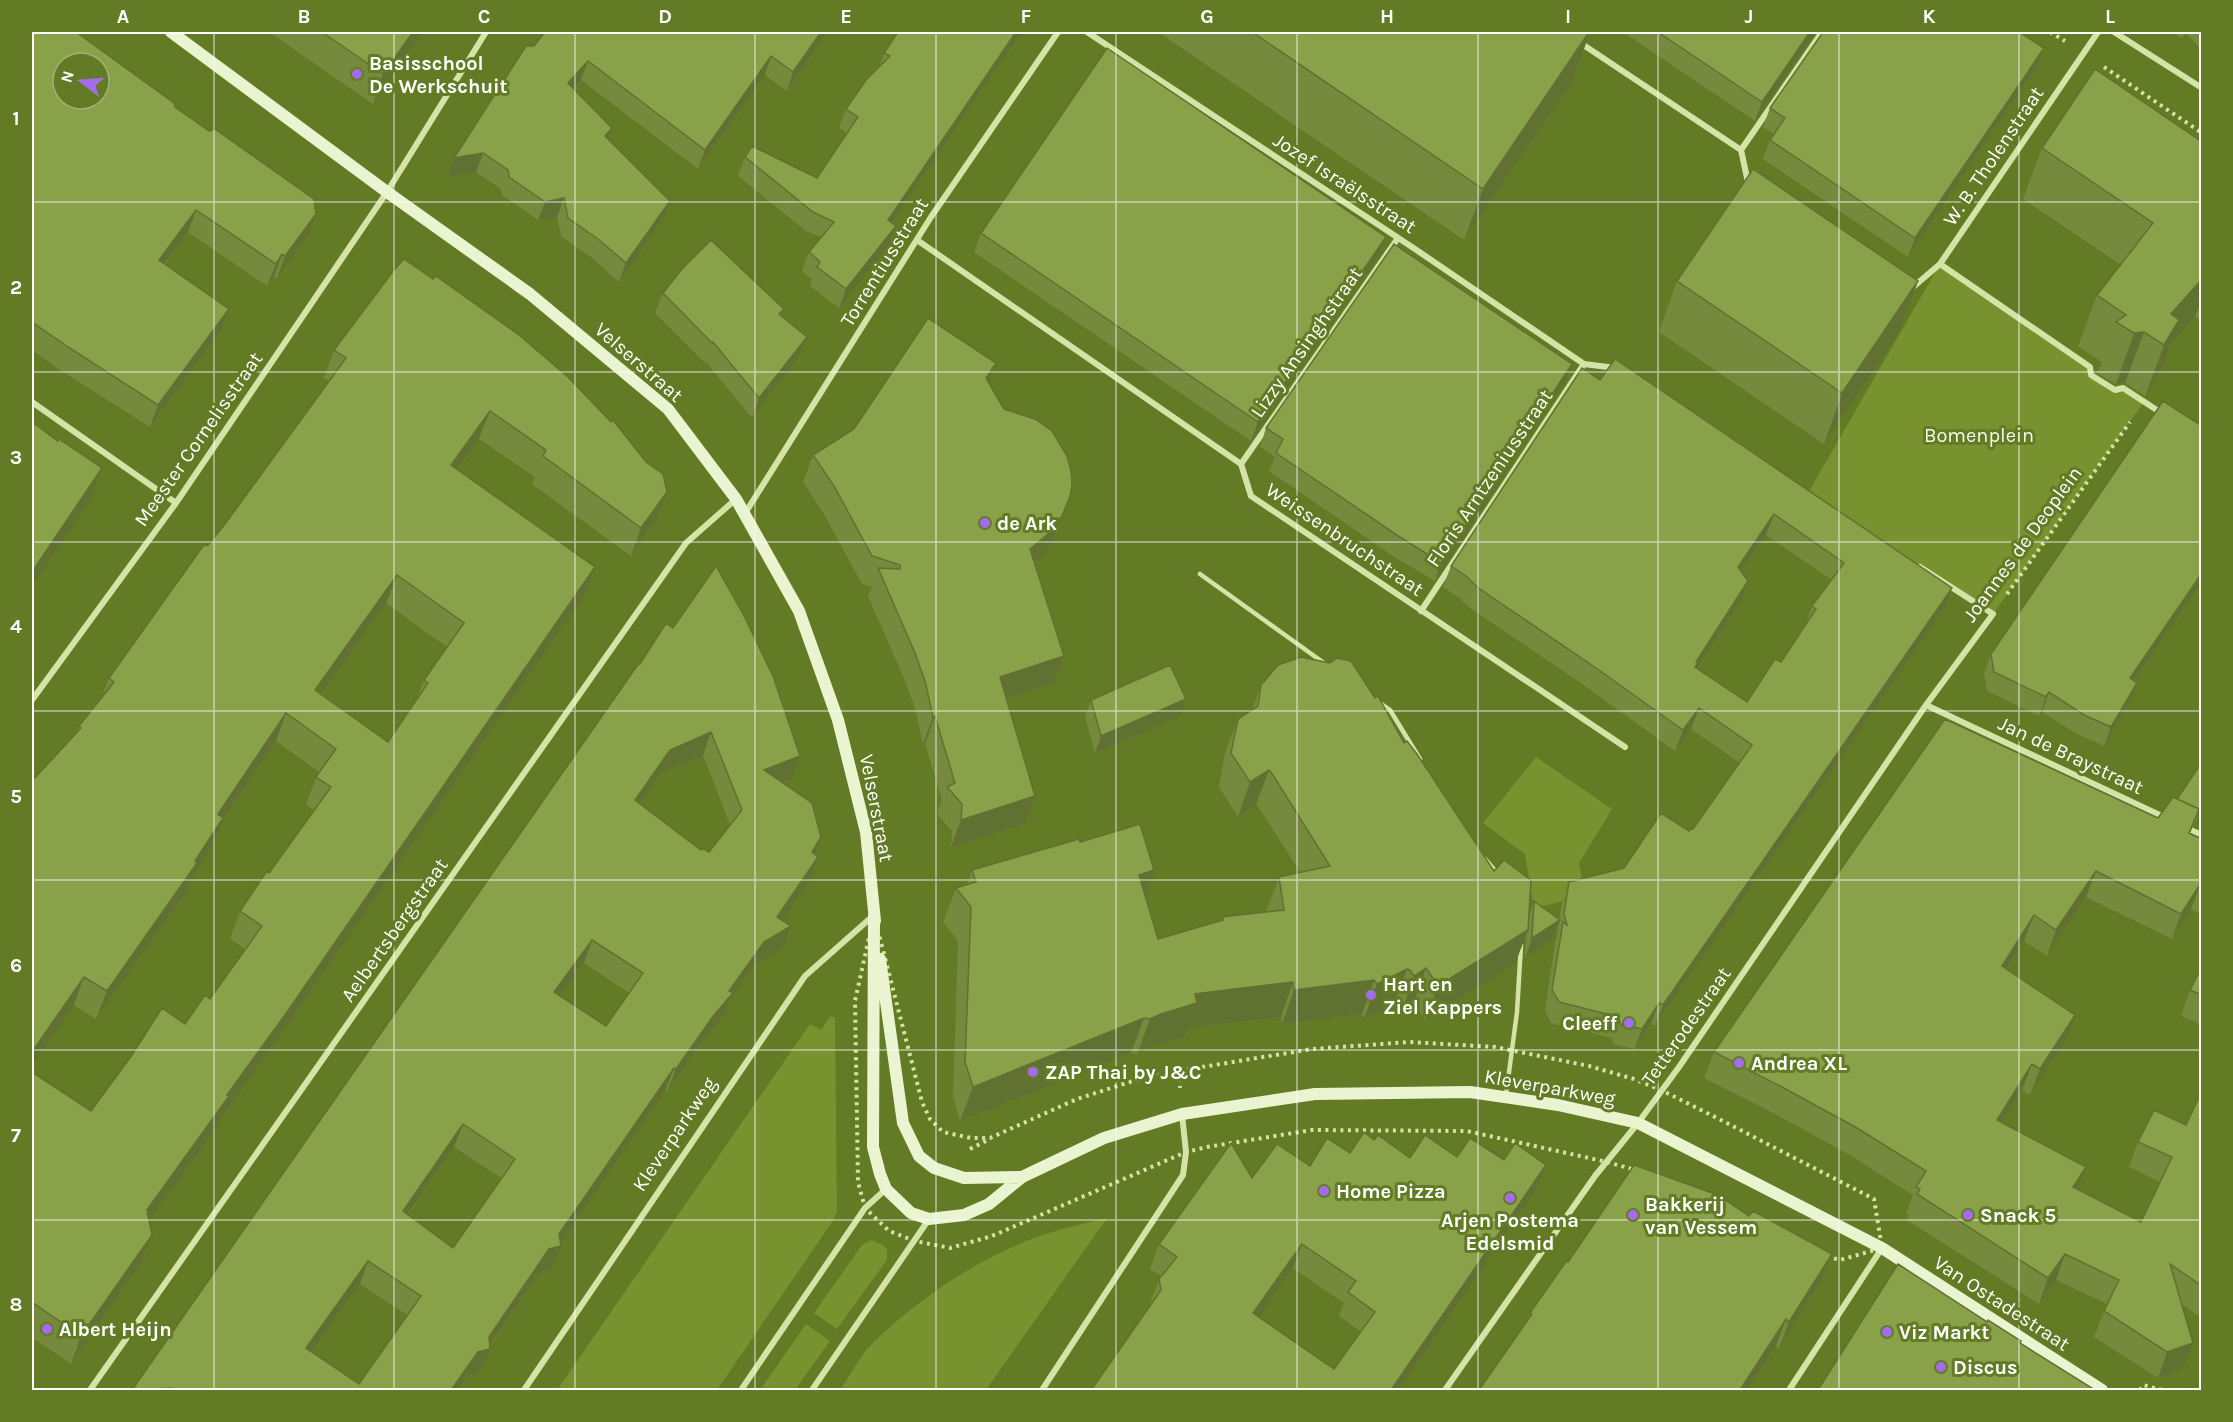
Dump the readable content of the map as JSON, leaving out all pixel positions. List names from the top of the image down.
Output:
{
  "streets": {
    "street": [
      "W. B. Tholenstraat",
      "Jozef Israëlsstraat",
      "Torrentiusstraat",
      "Lizzy Ansinghstraat",
      "Velserstraat",
      "Meester Cornelisstraat",
      "Floris Arntzeniusstraat",
      "Weissenbruchstraat",
      "Joannes de Deoplein",
      "Jan de Braystraat",
      "Aelbertsbergstraat",
      "Tetterodestraat",
      "Kleverparkweg",
      "Van Ostadestraat"
    ]
  },
  "crossings": [
    ["Jozef Israëlsstraat", "Lizzy Ansinghstraat"],
    ["Jozef Israëlsstraat", "Floris Arntzeniusstraat"],
    ["Torrentiusstraat", "Velserstraat"],
    ["Lizzy Ansinghstraat", "Weissenbruchstraat"],
    ["Velserstraat", "Meester Cornelisstraat"],
    ["Velserstraat", "Aelbertsbergstraat"],
    ["Velserstraat", "Kleverparkweg"],
    ["Floris Arntzeniusstraat", "Weissenbruchstraat"],
    ["Joannes de Deoplein", "Jan de Braystraat"],
    ["Joannes de Deoplein", "Tetterodestraat"],
    ["Jan de Braystraat", "Tetterodestraat"],
    ["Tetterodestraat", "Kleverparkweg"],
    ["Kleverparkweg", "Van Ostadestraat"]
  ],
  "parks": ["Bomenplein"],
  "places": [
    "Basisschool De Werkschuit",
    "de Ark",
    "Hart en Ziel Kappers",
    "Cleeff",
    "Andrea XL",
    "ZAP Thai by J&C",
    "Home Pizza",
    "Arjen Postema Edelsmid",
    "Bakkerij van Vessem",
    "Snack 5",
    "Albert Heijn",
    "Viz Markt",
    "Discus"
  ],
  "north": "left",
  "grid": {
    "columns": [
      "A",
      "B",
      "C",
      "D",
      "E",
      "F",
      "G",
      "H",
      "I",
      "J",
      "K",
      "L"
    ],
    "rows": [
      "1",
      "2",
      "3",
      "4",
      "5",
      "6",
      "7",
      "8"
    ]
  }
}
